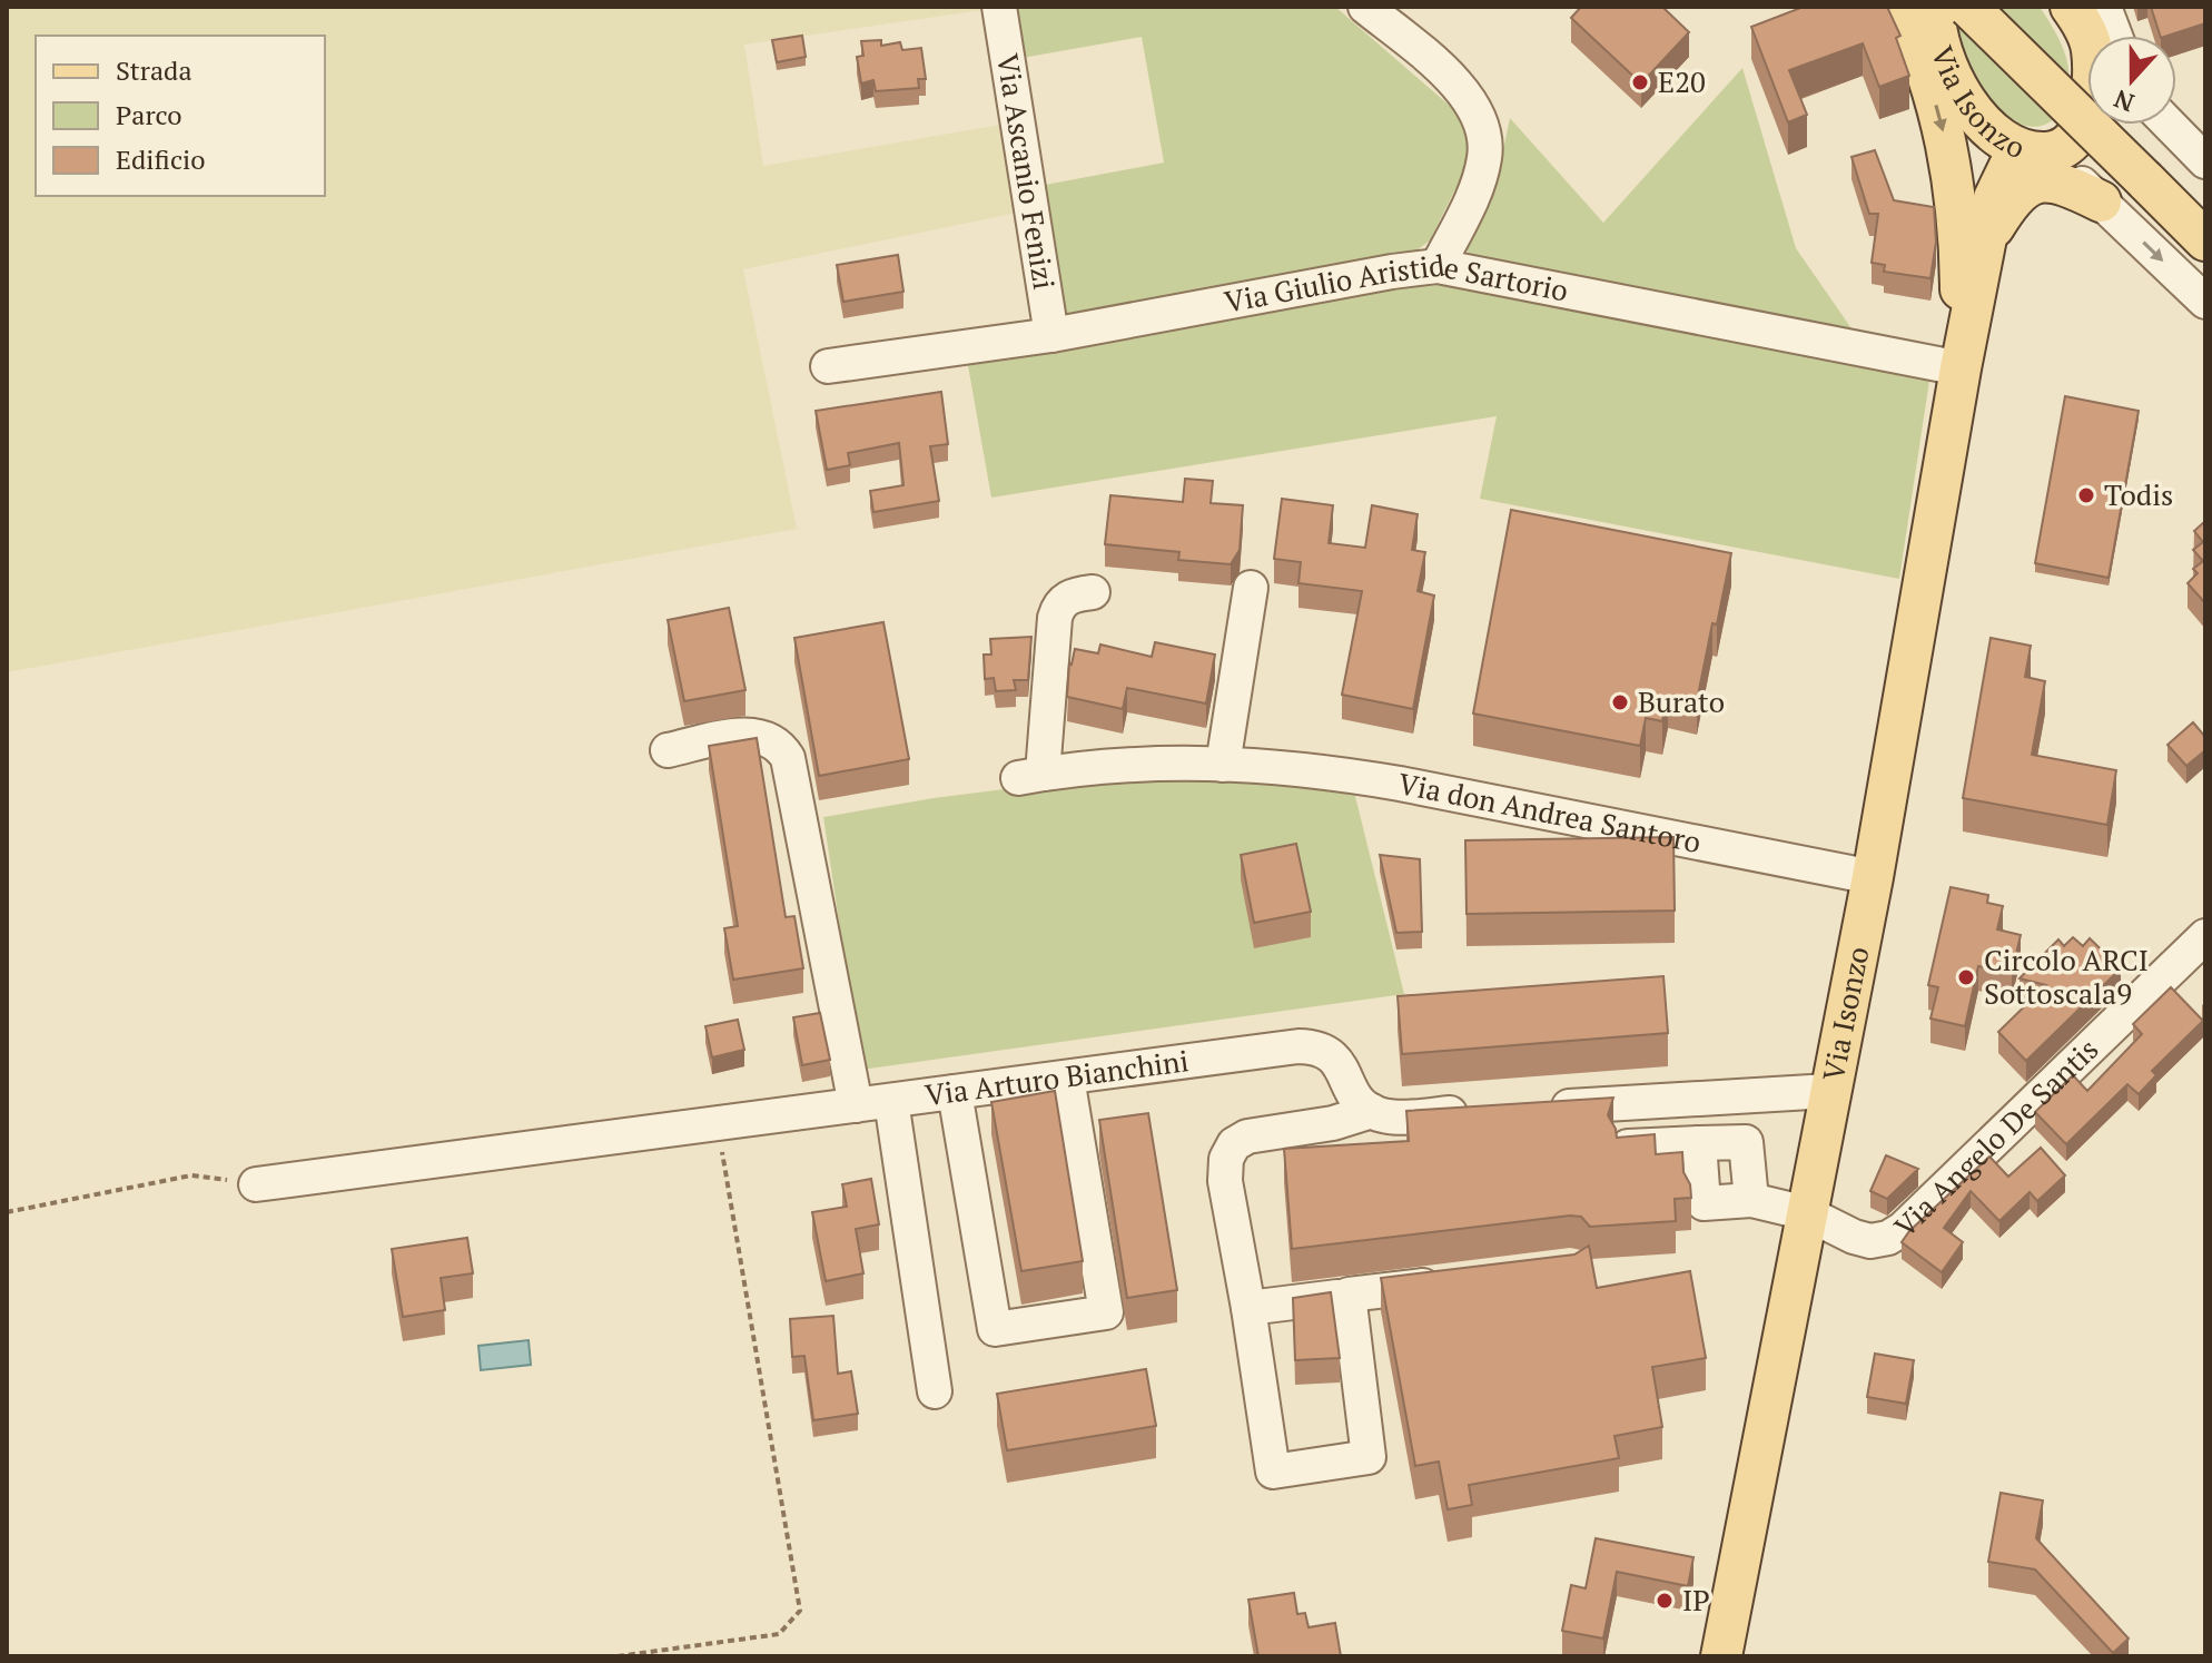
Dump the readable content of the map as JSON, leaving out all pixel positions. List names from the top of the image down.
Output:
{
  "streets": {
    "main road": ["Via Isonzo"],
    "street": [
      "Via Ascanio Fenizi",
      "Via Giulio Aristide Sartorio",
      "Via don Andrea Santoro",
      "Via Arturo Bianchini",
      "Via Angelo De Santis"
    ]
  },
  "crossings": [
    ["Via Isonzo", "Via Giulio Aristide Sartorio"],
    ["Via Isonzo", "Via don Andrea Santoro"],
    ["Via Isonzo", "Via Angelo De Santis"],
    ["Via Ascanio Fenizi", "Via Giulio Aristide Sartorio"]
  ],
  "places": [
    "E20",
    "Todis",
    "Burato",
    "Circolo ARCI Sottoscala9",
    "IP"
  ],
  "legend": ["Strada", "Parco", "Edificio"],
  "north": "bottom"
}
